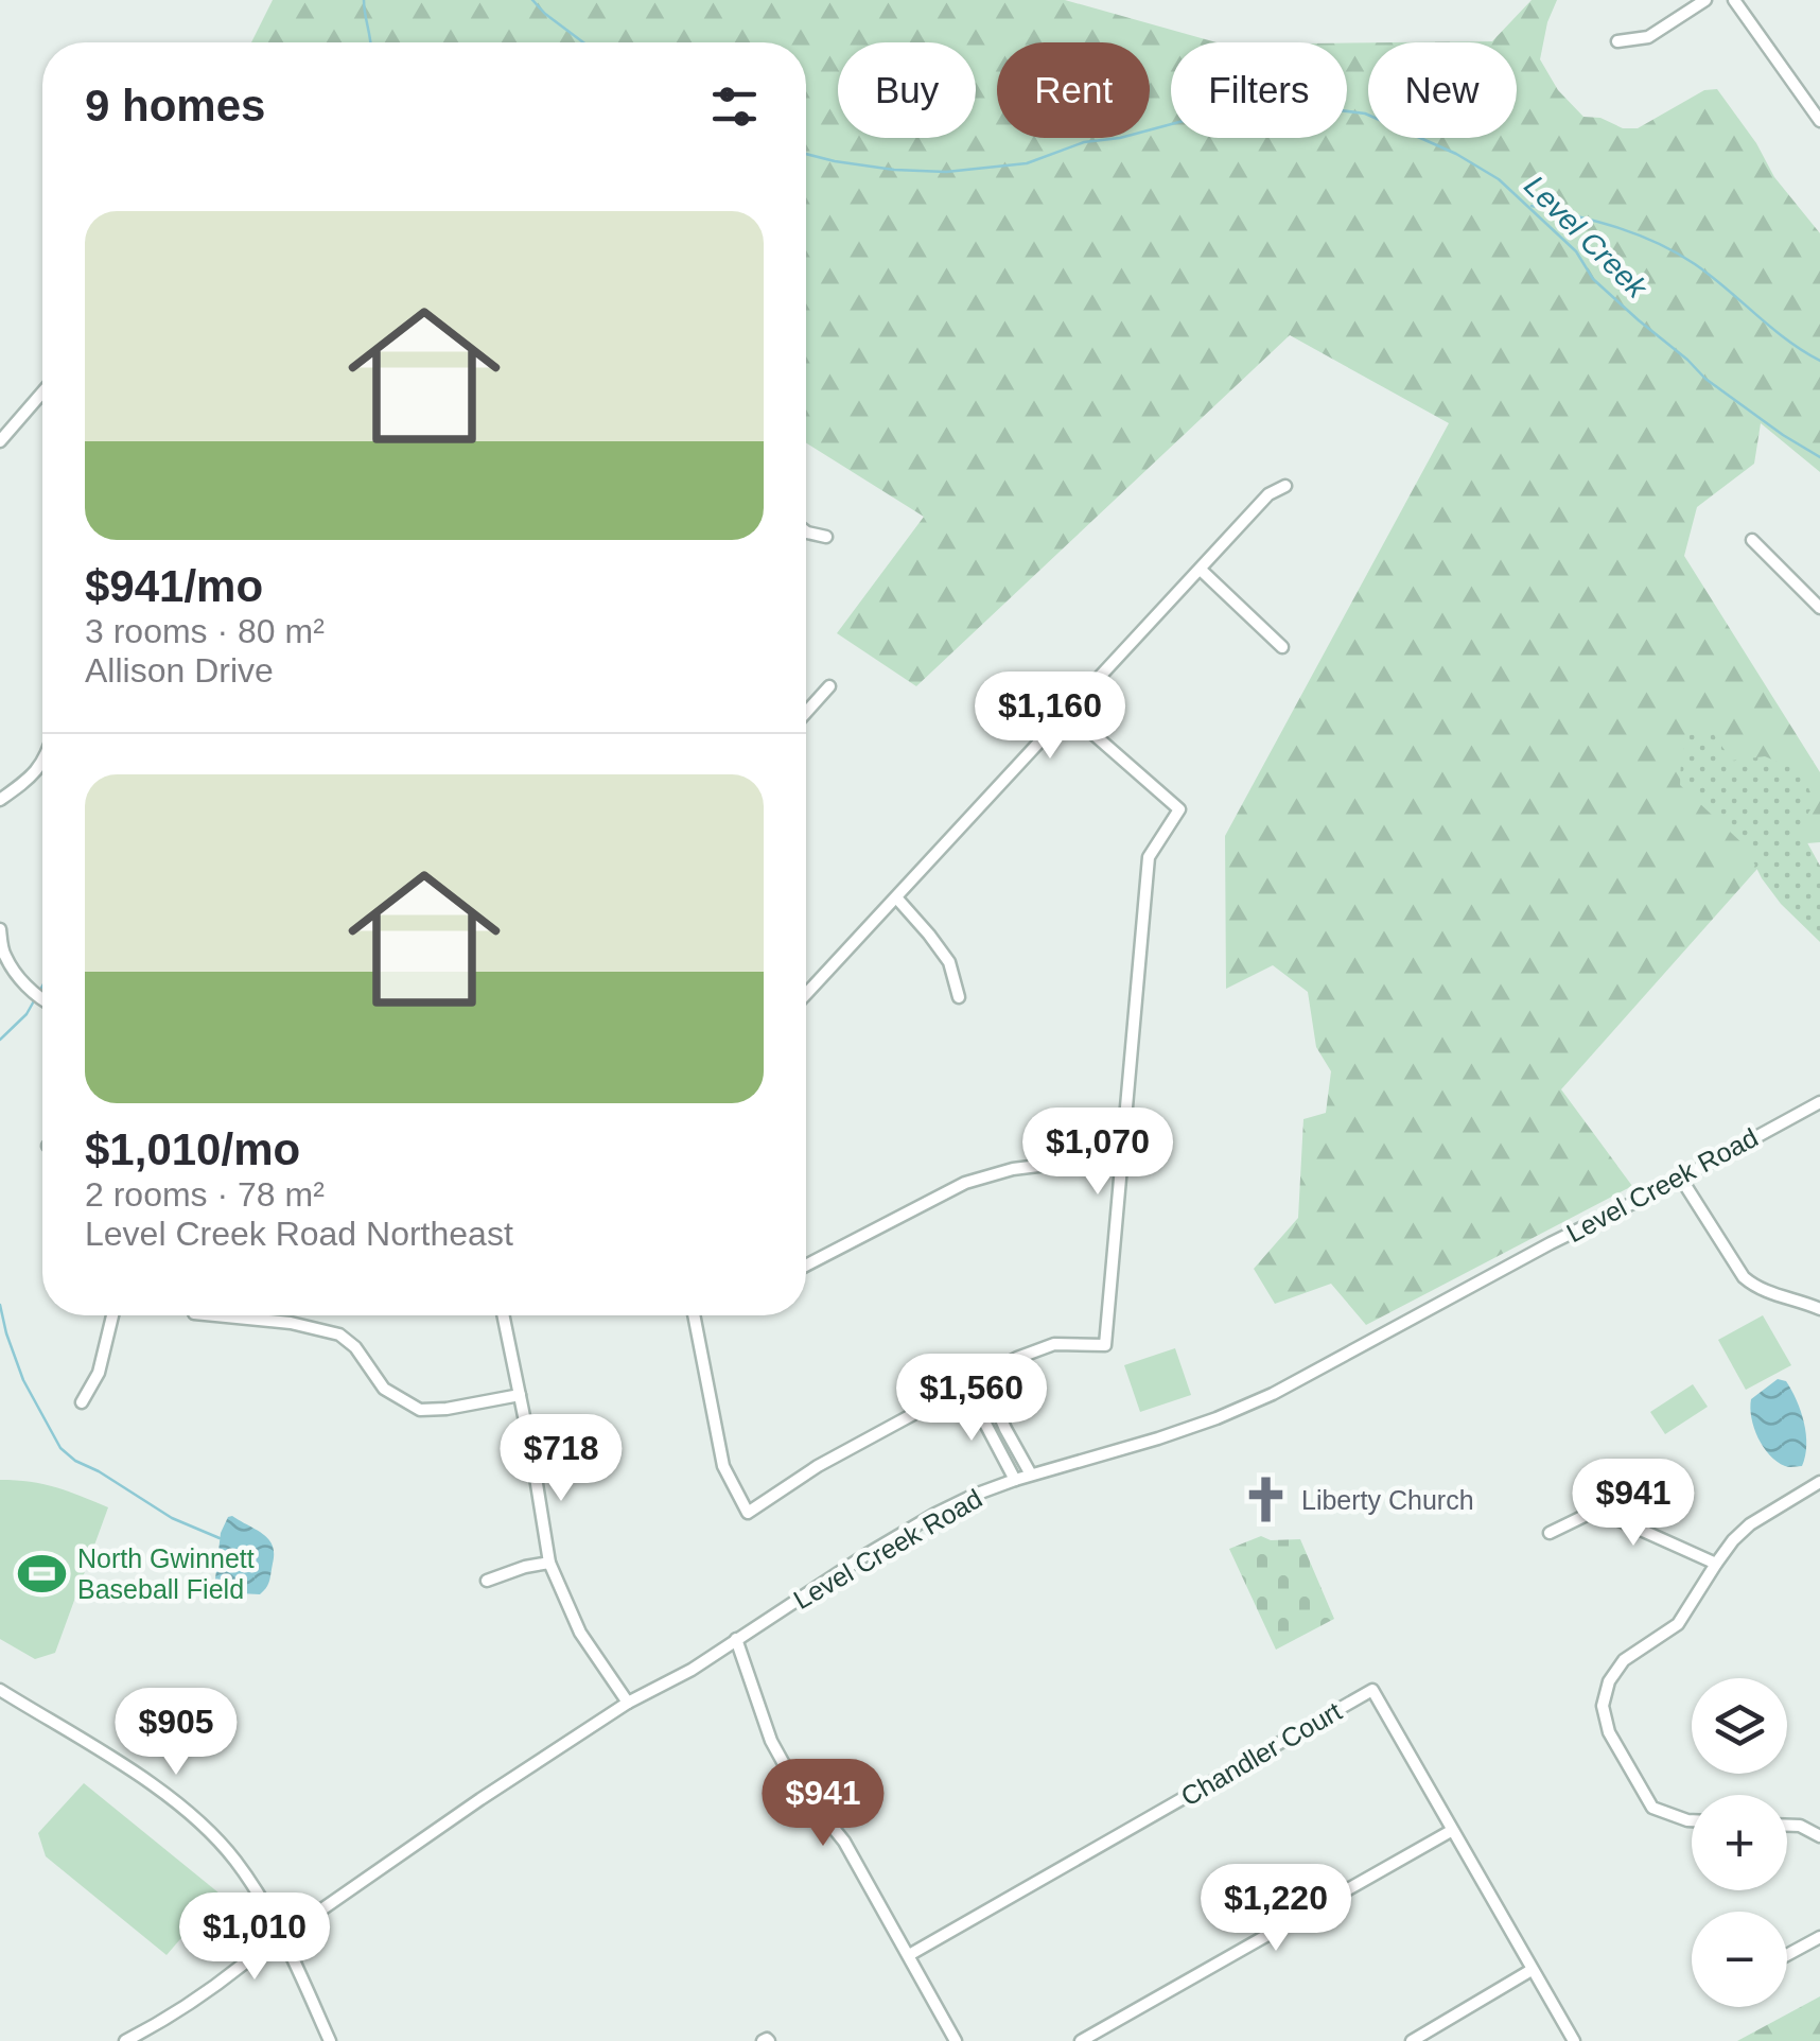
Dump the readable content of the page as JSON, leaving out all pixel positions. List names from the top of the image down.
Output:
{
  "streets": {
    "street": ["Level Creek Road", "Chandler Court"]
  },
  "water": ["Level Creek"],
  "places": {
    "church": ["Liberty Church"],
    "sports": ["North Gwinnett Baseball Field"]
  },
  "page": {
    "chip": [
      "Buy",
      "Rent",
      "Filters",
      "New"
    ],
    "heading": "9 homes",
    "list": [
      {
        "name": "$941/mo",
        "note": "3 rooms · 80 m² · Allison Drive"
      },
      {
        "name": "$1,010/mo",
        "note": "2 rooms · 78 m² · Level Creek Road Northeast"
      }
    ],
    "price": [
      "$1,160",
      "$1,070",
      "$1,560",
      "$718",
      "$941",
      "$905",
      "$941",
      "$1,220",
      "$1,010"
    ],
    "map_buttons": ["+", "−"]
  }
}
